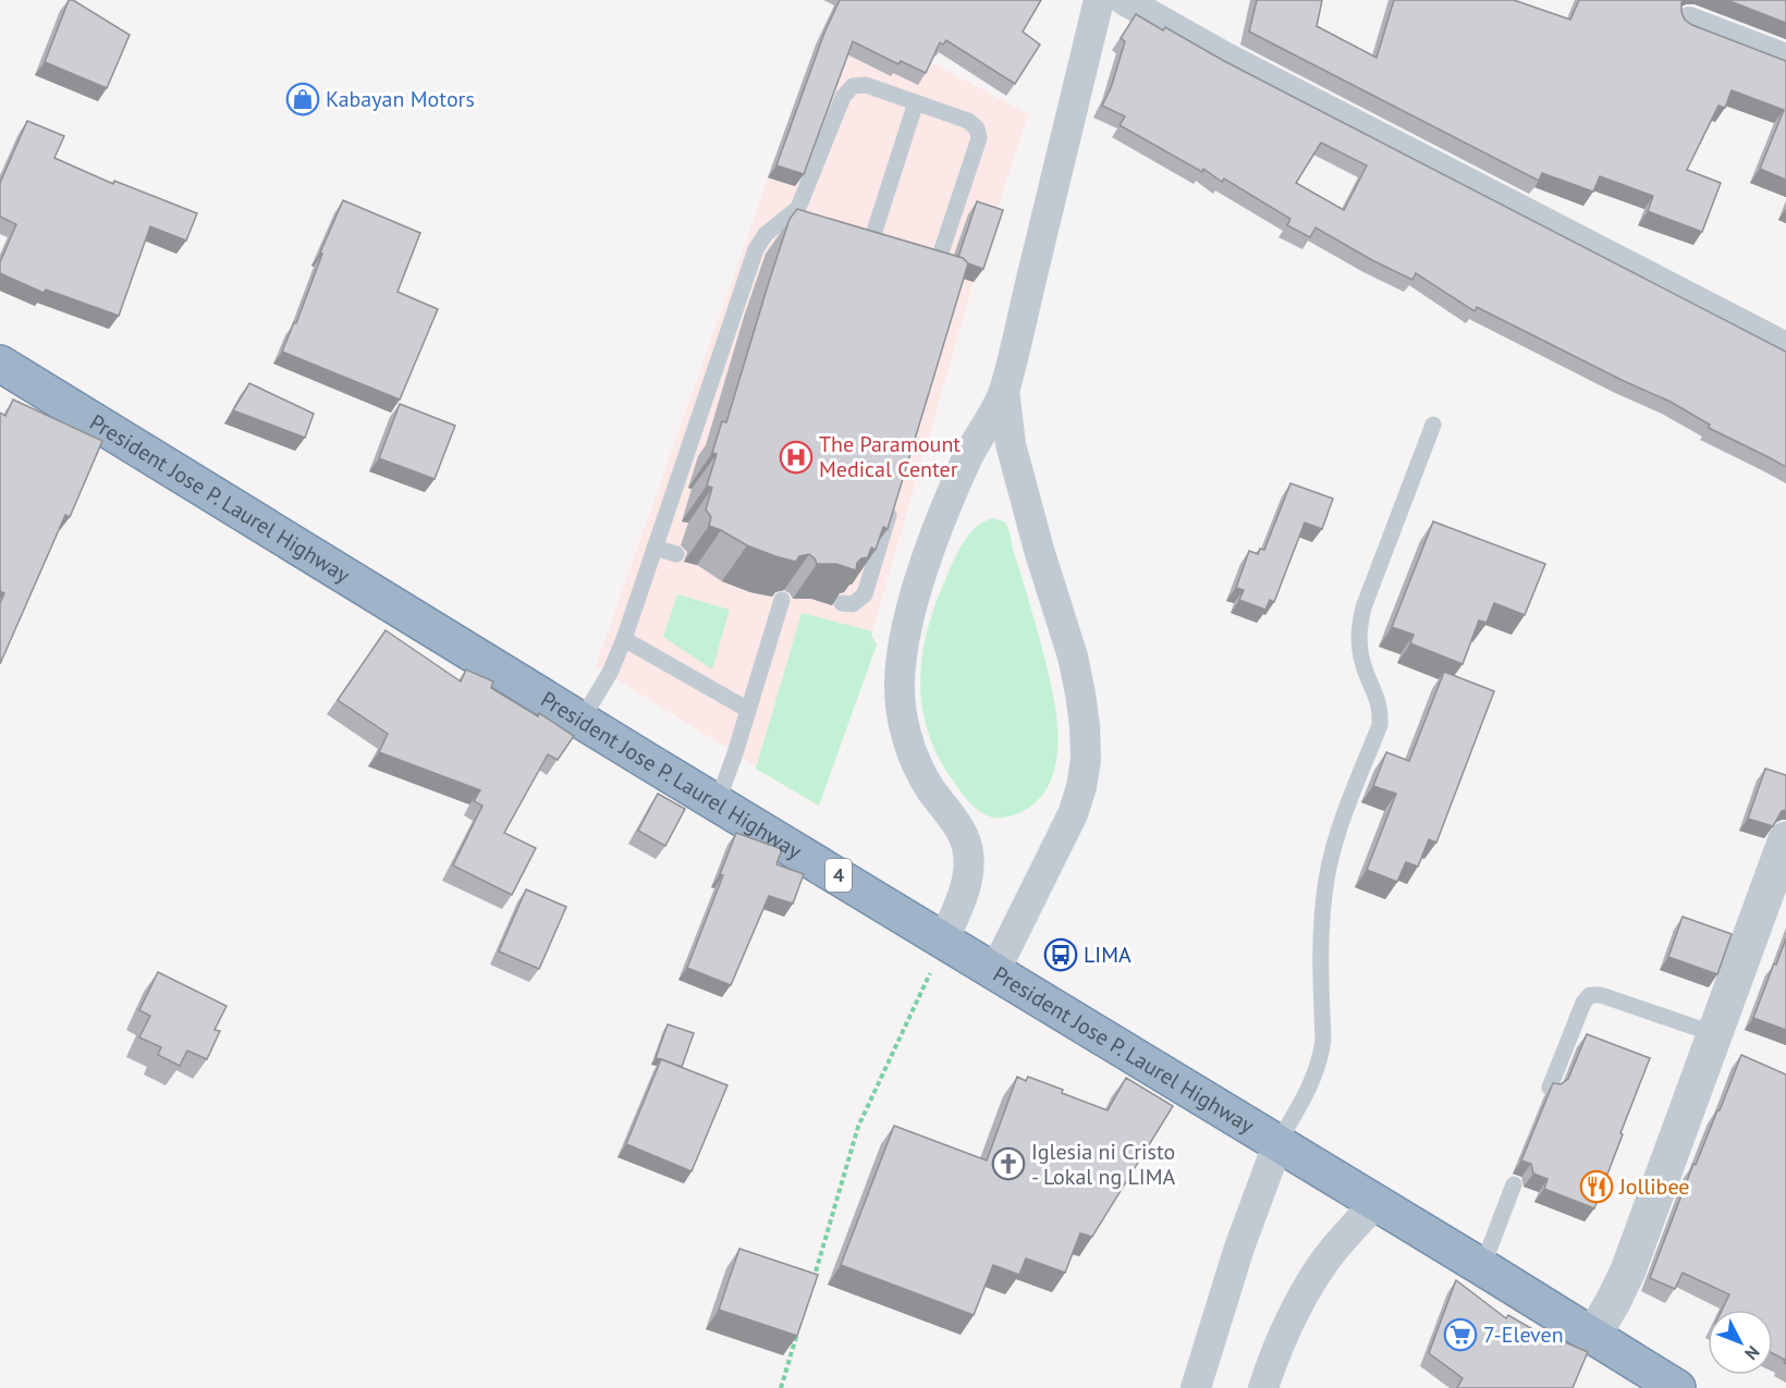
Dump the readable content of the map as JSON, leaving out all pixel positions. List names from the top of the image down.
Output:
{
  "streets": {
    "highway": ["President Jose P. Laurel Highway", "4"]
  },
  "places": {
    "shop": ["Kabayan Motors"],
    "hospital": ["The Paramount Medical Center"],
    "bus stop": ["LIMA"],
    "church": ["Iglesia ni Cristo - Lokal ng LIMA"],
    "restaurant": ["Jollibee"],
    "supermarket": ["7-Eleven"]
  },
  "north": "bottom right"
}
